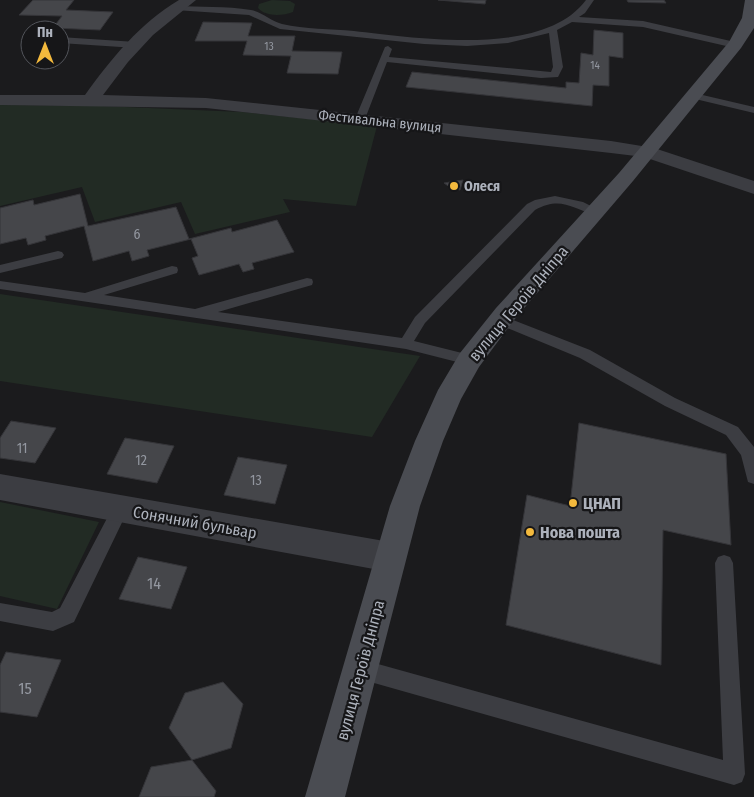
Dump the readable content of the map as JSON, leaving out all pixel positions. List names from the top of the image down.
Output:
{
  "streets": {
    "street": ["Фестивальна вулиця", "вулиця Героїв Дніпра", "Сонячний бульвар"]
  },
  "crossings": [
    ["Фестивальна вулиця", "вулиця Героїв Дніпра"],
    ["вулиця Героїв Дніпра", "Сонячний бульвар"]
  ],
  "places": ["Олеся", "ЦНАП", "Нова пошта"],
  "house_numbers": [
    "13",
    "14",
    "6",
    "11",
    "12",
    "13",
    "14",
    "15"
  ],
  "north": "top"
}
